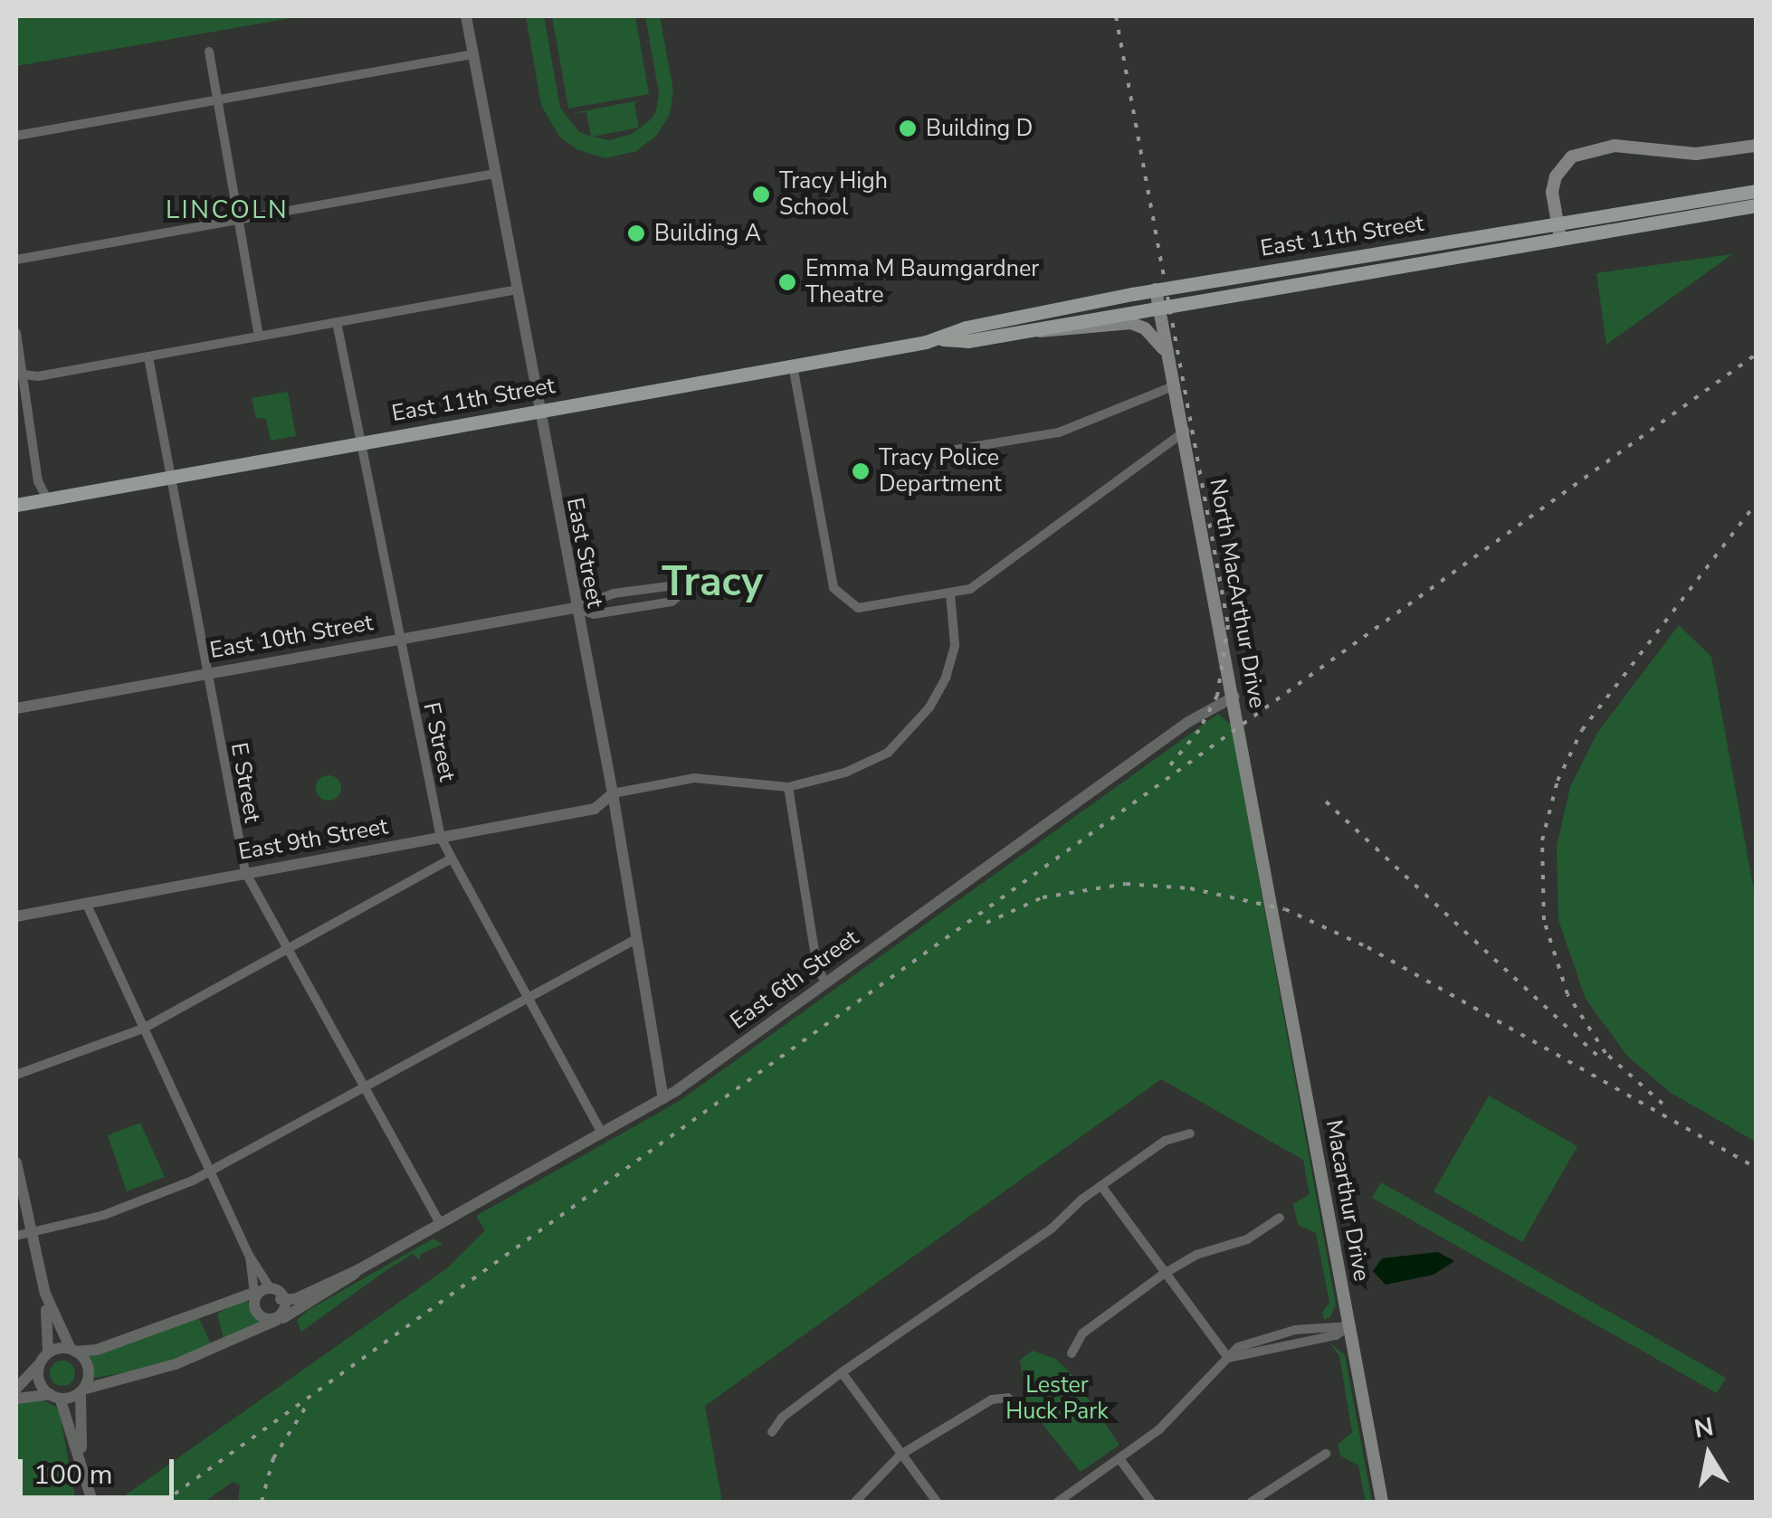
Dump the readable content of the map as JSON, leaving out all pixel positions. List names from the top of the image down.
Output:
{
  "streets": {
    "main road": ["East 11th Street", "North MacArthur Drive", "Macarthur Drive"],
    "street": [
      "East Street",
      "East 10th Street",
      "F Street",
      "E Street",
      "East 9th Street",
      "East 6th Street"
    ]
  },
  "crossings": [
    ["East 11th Street", "East Street"],
    ["East 11th Street", "North MacArthur Drive"],
    ["East 11th Street", "F Street"],
    ["East 11th Street", "E Street"],
    ["East Street", "East 10th Street"],
    ["East Street", "East 9th Street"],
    ["East Street", "East 6th Street"],
    ["North MacArthur Drive", "East 6th Street"],
    ["North MacArthur Drive", "Macarthur Drive"],
    ["East 10th Street", "F Street"],
    ["East 10th Street", "E Street"],
    ["F Street", "East 9th Street"],
    ["F Street", "East 6th Street"],
    ["E Street", "East 9th Street"],
    ["E Street", "East 6th Street"]
  ],
  "districts": ["LINCOLN", "Tracy"],
  "parks": ["Lester Huck Park"],
  "places": [
    "Building D",
    "Tracy High School",
    "Building A",
    "Emma M Baumgardner Theatre",
    "Tracy Police Department"
  ],
  "scale_bar": "100 m",
  "north": "top"
}
